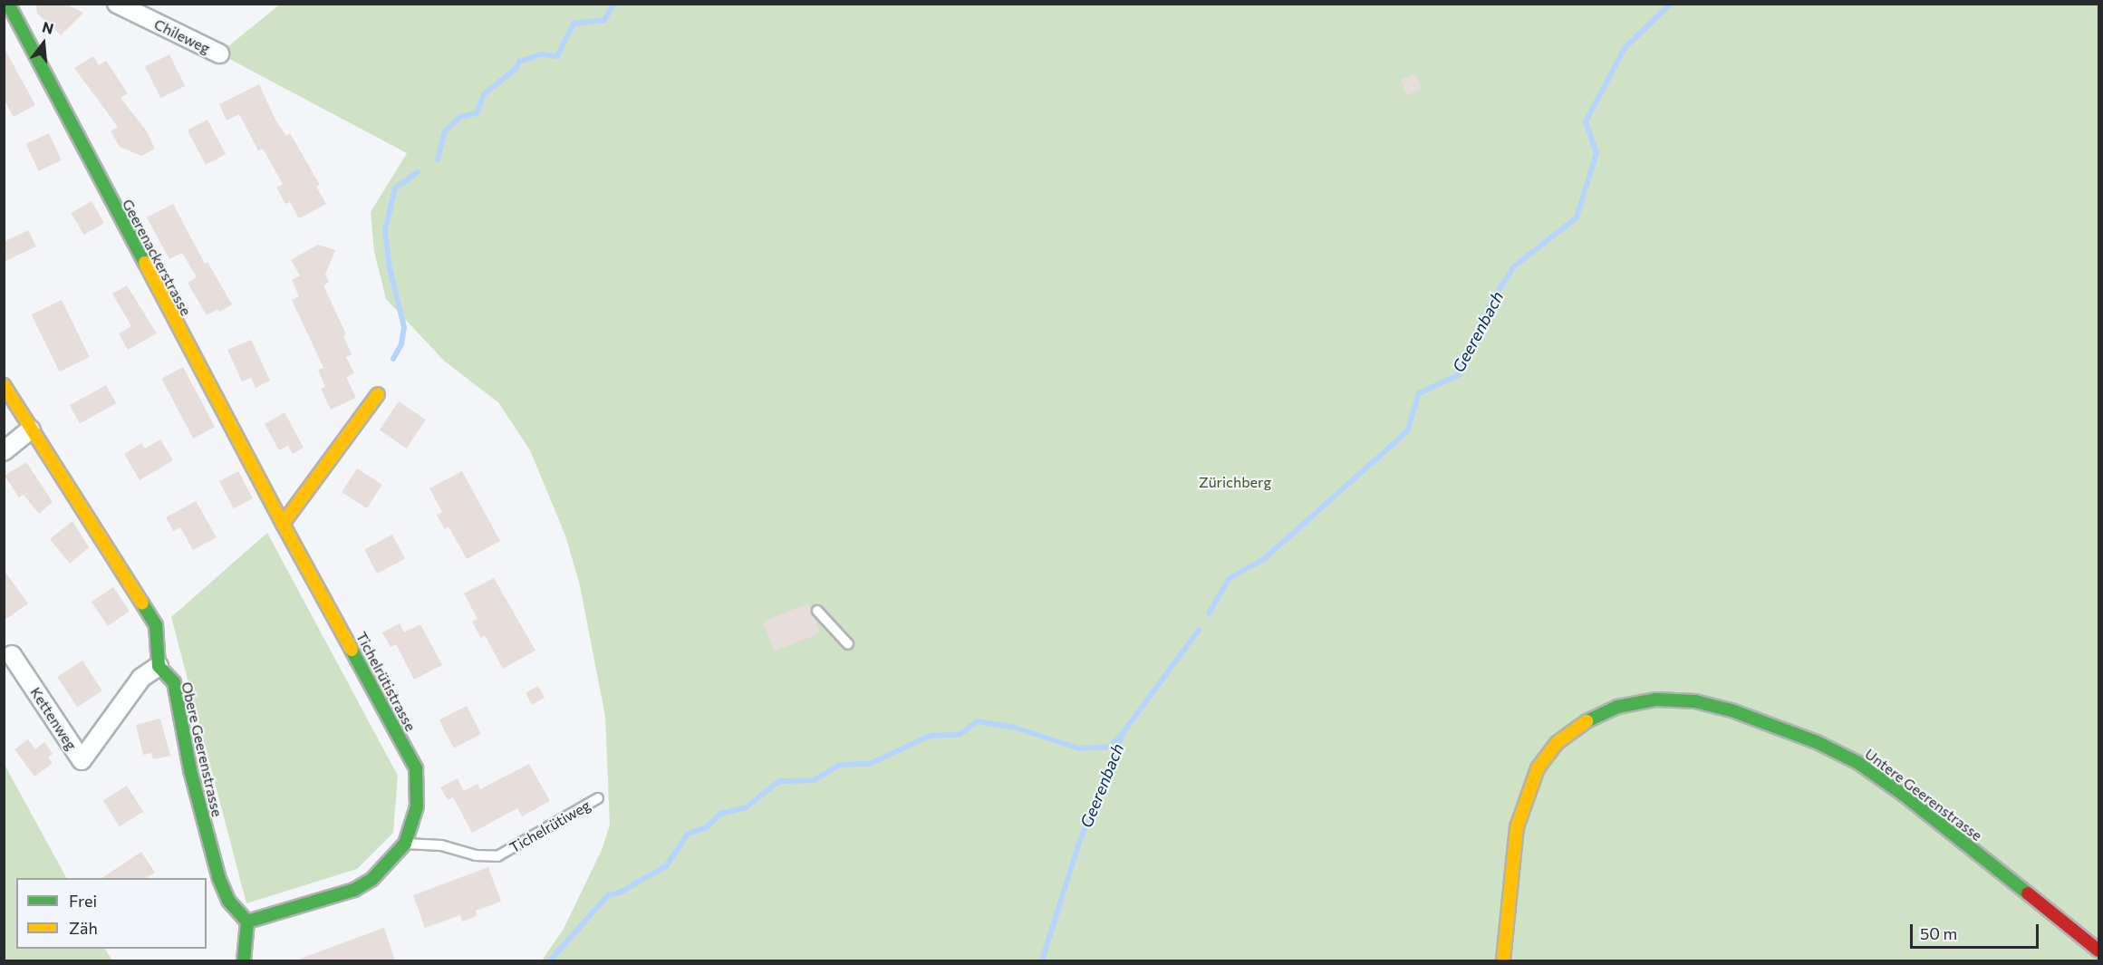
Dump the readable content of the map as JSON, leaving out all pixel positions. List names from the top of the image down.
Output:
{
  "streets": {
    "street": [
      "Chileweg",
      "Geerenackerstrasse",
      "Tichelrütistrasse",
      "Kettenweg",
      "Obere Geerenstrasse",
      "Untere Geerenstrasse"
    ],
    "lane": ["Tichelrütiweg"]
  },
  "crossings": [
    ["Geerenackerstrasse", "Tichelrütistrasse"],
    ["Tichelrütistrasse", "Obere Geerenstrasse"],
    ["Tichelrütistrasse", "Tichelrütiweg"],
    ["Kettenweg", "Obere Geerenstrasse"]
  ],
  "water": ["Geerenbach"],
  "parks": ["Zürichberg"],
  "legend": ["Frei", "Zäh"],
  "scale_bar": "50 m",
  "north": "top"
}
